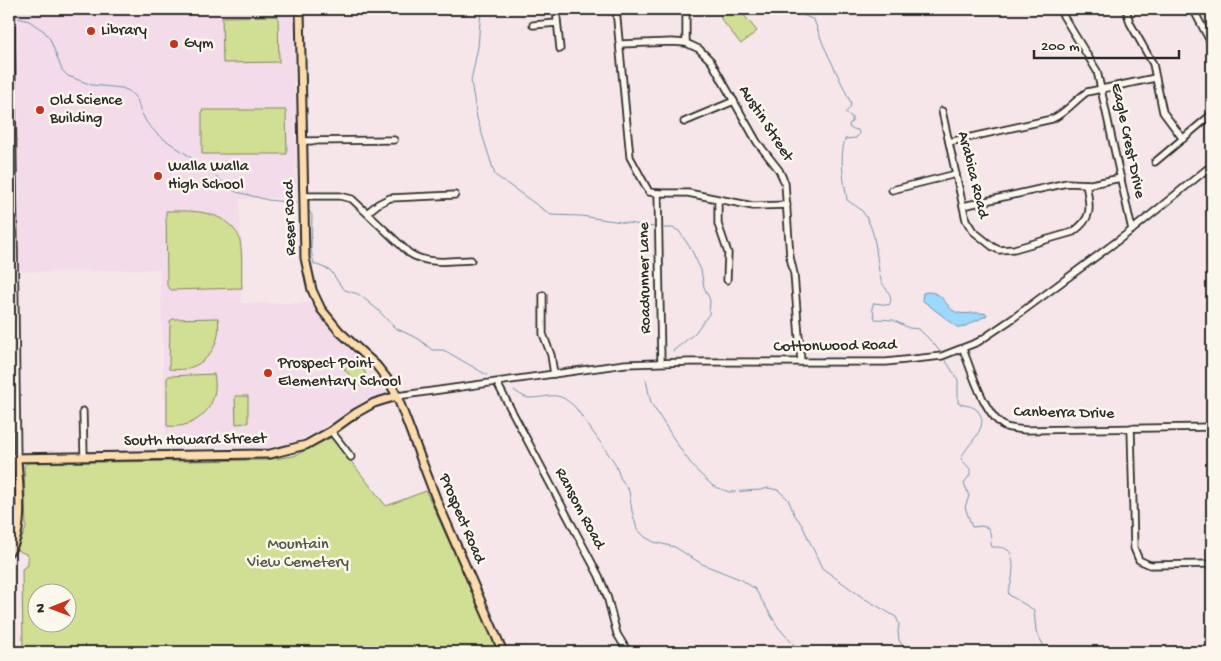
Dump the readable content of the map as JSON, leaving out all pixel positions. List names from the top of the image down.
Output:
{
  "streets": {
    "main road": ["Reser Road", "South Howard Street", "Prospect Road"],
    "street": [
      "Austin Street",
      "Eagle Crest Drive",
      "Arabica Road",
      "Roadrunner Lane",
      "Cottonwood Road",
      "Canberra Drive",
      "Ransom Road"
    ]
  },
  "crossings": [
    ["Austin Street", "Cottonwood Road"],
    ["Eagle Crest Drive", "Cottonwood Road"],
    ["Reser Road", "Cottonwood Road"],
    ["Reser Road", "South Howard Street"],
    ["Reser Road", "Prospect Road"],
    ["Roadrunner Lane", "Cottonwood Road"],
    ["Cottonwood Road", "Canberra Drive"],
    ["Cottonwood Road", "South Howard Street"],
    ["Cottonwood Road", "Ransom Road"],
    ["Cottonwood Road", "Prospect Road"],
    ["South Howard Street", "Prospect Road"]
  ],
  "parks": ["Mountain View Cemetery"],
  "places": [
    "Library",
    "Gym",
    "Old Science Building",
    "Walla Walla High School",
    "Prospect Point Elementary School"
  ],
  "scale_bar": "200 m",
  "north": "left"
}
